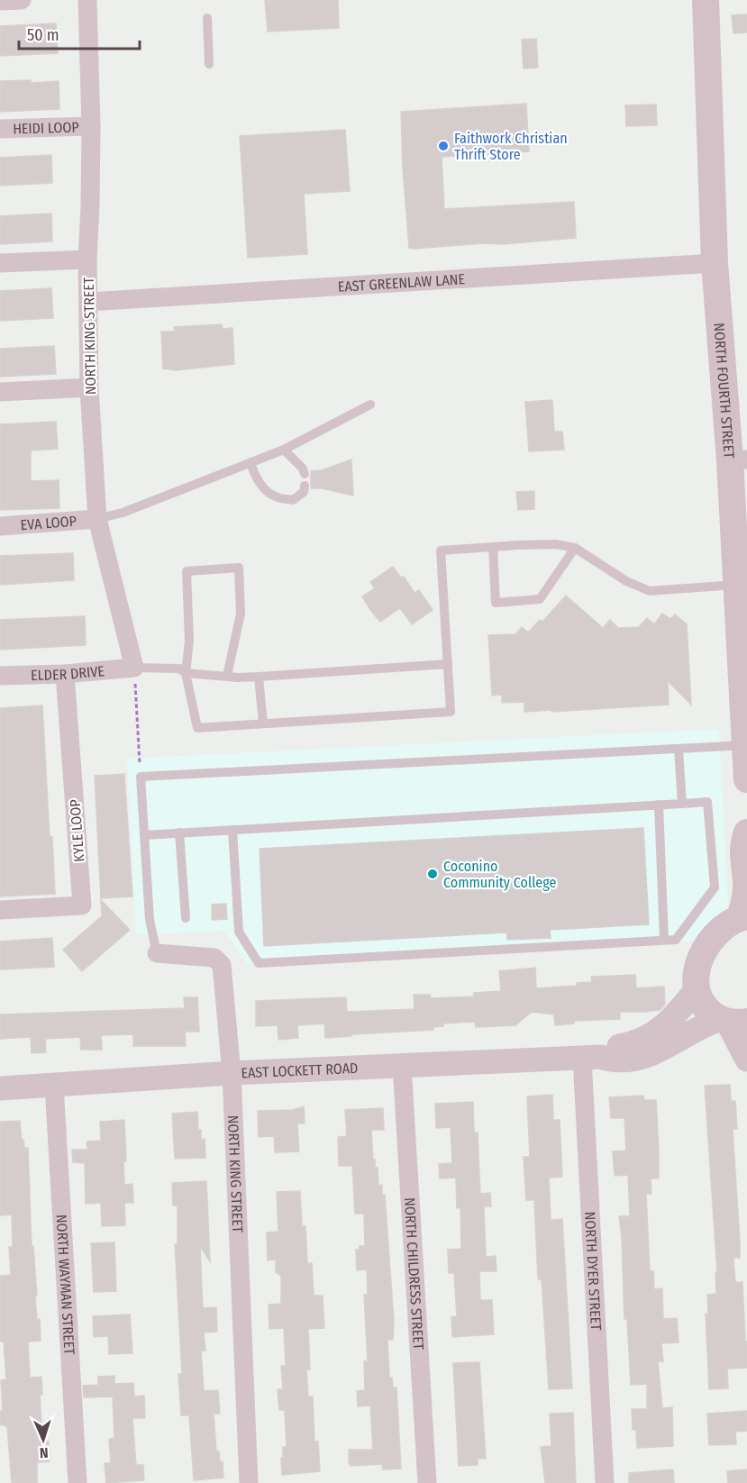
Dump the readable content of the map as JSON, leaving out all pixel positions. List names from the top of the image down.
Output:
{
  "streets": {
    "main road": ["NORTH FOURTH STREET"],
    "street": [
      "HEIDI LOOP",
      "EAST GREENLAW LANE",
      "NORTH KING STREET",
      "EVA LOOP",
      "ELDER DRIVE",
      "KYLE LOOP",
      "EAST LOCKETT ROAD",
      "NORTH DYER STREET",
      "NORTH CHILDRESS STREET",
      "NORTH WAYMAN STREET"
    ]
  },
  "crossings": [
    ["HEIDI LOOP", "NORTH KING STREET"],
    ["EAST GREENLAW LANE", "NORTH KING STREET"],
    ["EAST GREENLAW LANE", "NORTH FOURTH STREET"],
    ["NORTH KING STREET", "EVA LOOP"],
    ["NORTH KING STREET", "ELDER DRIVE"],
    ["NORTH KING STREET", "EAST LOCKETT ROAD"],
    ["ELDER DRIVE", "KYLE LOOP"],
    ["EAST LOCKETT ROAD", "NORTH DYER STREET"],
    ["EAST LOCKETT ROAD", "NORTH CHILDRESS STREET"],
    ["EAST LOCKETT ROAD", "NORTH WAYMAN STREET"]
  ],
  "places": ["Faithwork Christian Thrift Store", "Coconino Community College"],
  "scale_bar": "50 m",
  "north": "bottom"
}
